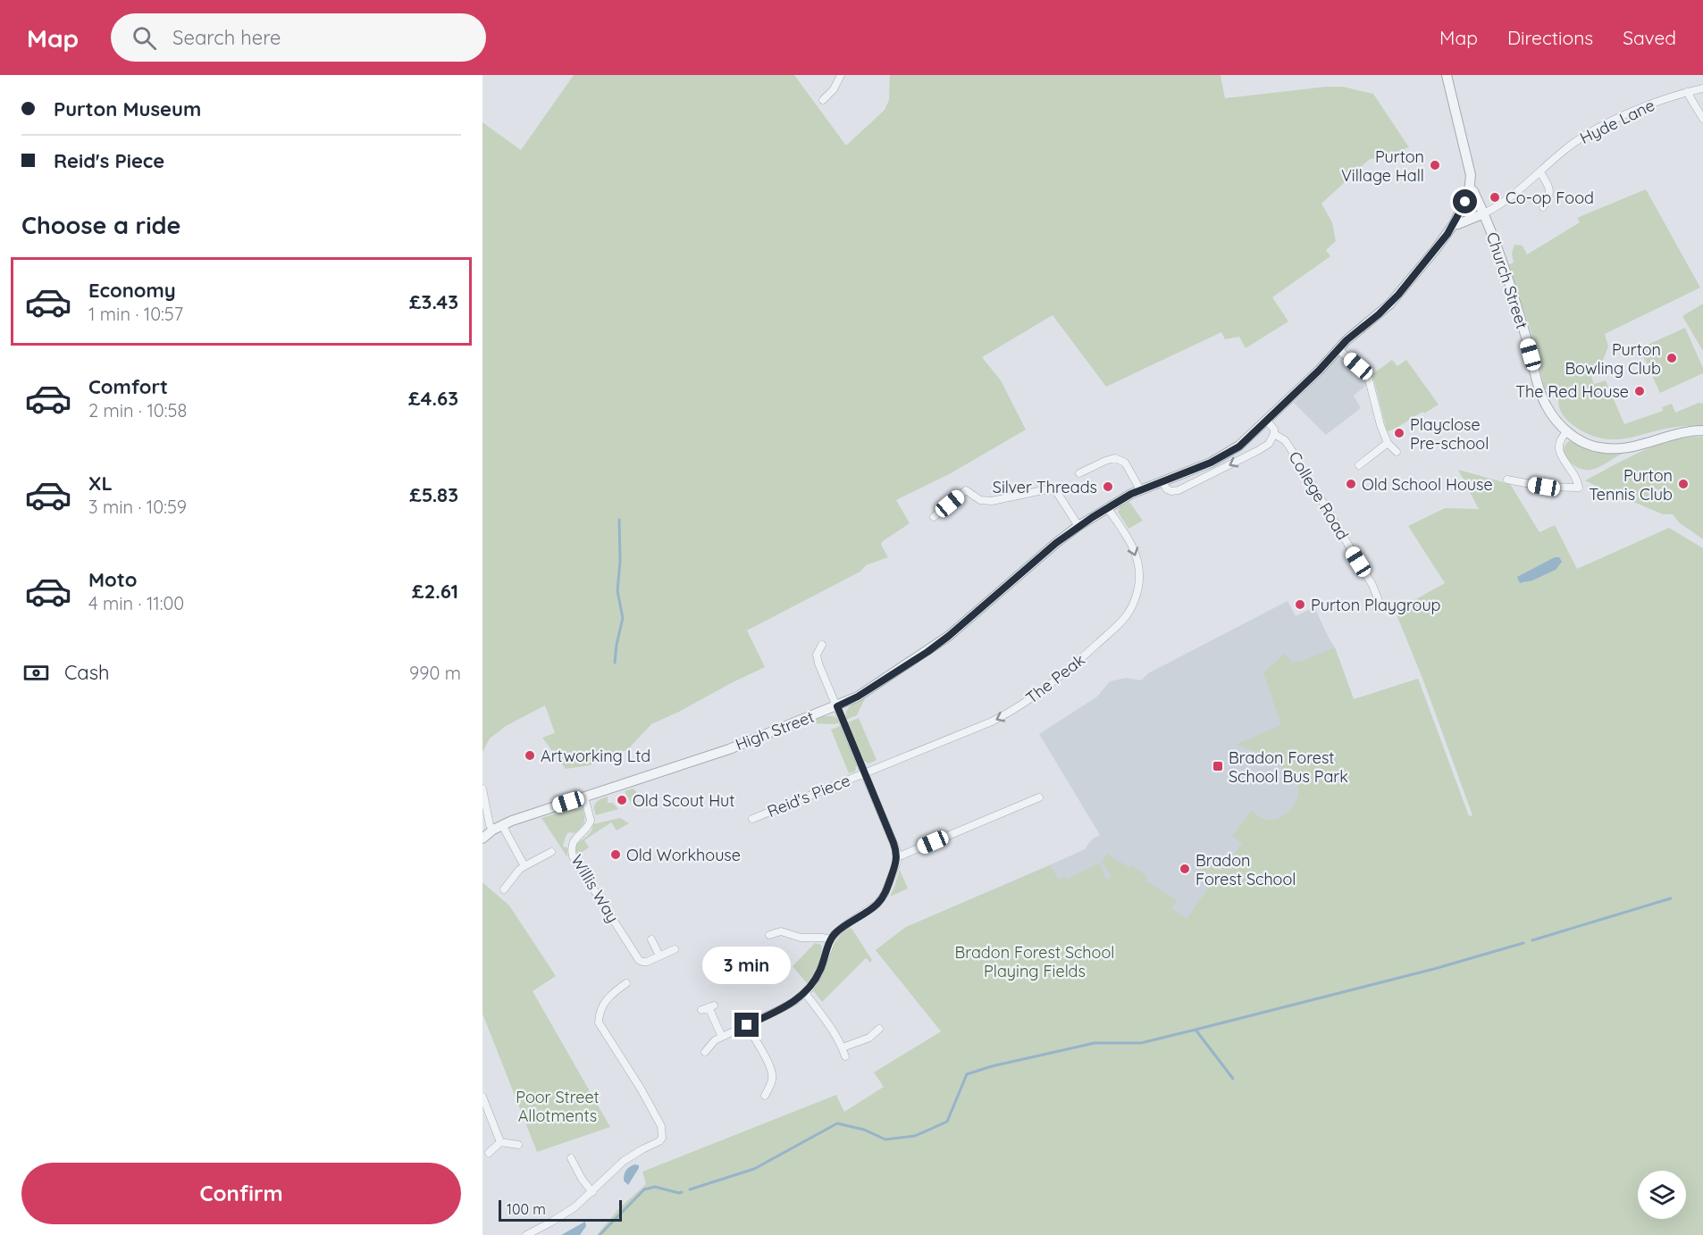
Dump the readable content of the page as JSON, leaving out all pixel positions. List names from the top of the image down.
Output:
{
  "streets": {
    "street": [
      "Hyde Lane",
      "Church Street",
      "College Road",
      "The Peak",
      "High Street",
      "Reid's Piece",
      "Willis Way"
    ]
  },
  "crossings": [
    ["Hyde Lane", "Church Street"],
    ["Church Street", "High Street"],
    ["College Road", "High Street"],
    ["The Peak", "High Street"],
    ["The Peak", "Reid's Piece"],
    ["High Street", "Reid's Piece"],
    ["High Street", "Willis Way"]
  ],
  "one_way": ["The Peak"],
  "parks": ["Bradon Forest School Playing Fields", "Poor Street Allotments"],
  "places": {
    "other": [
      "Purton Village Hall",
      "Co-op Food",
      "Purton Bowling Club",
      "The Red House",
      "Playclose Pre-school",
      "Old School House",
      "Purton Tennis Club",
      "Silver Threads",
      "Purton Playgroup",
      "Artworking Ltd",
      "Old Scout Hut",
      "Old Workhouse",
      "Bradon Forest School"
    ],
    "transit": ["Bradon Forest School Bus Park"]
  },
  "scale_bar": "100 m",
  "page": {
    "header": "Map",
    "search": "Search here",
    "nav": ["Map", "Directions", "Saved"],
    "banner": ["Purton Museum", "Reid's Piece"],
    "heading": "Choose a ride",
    "list": [
      {
        "name": "Economy",
        "note": "1 min · 10:57",
        "value": "£3.43"
      },
      {
        "name": "Comfort",
        "note": "2 min · 10:58",
        "value": "£4.63"
      },
      {
        "name": "XL",
        "note": "3 min · 10:59",
        "value": "£5.83"
      },
      {
        "name": "Moto",
        "note": "4 min · 11:00",
        "value": "£2.61"
      }
    ],
    "pay": ["Cash", "990 m"],
    "bubble": "3 min",
    "buttons": "Confirm",
    "scale": "100 m"
  }
}
